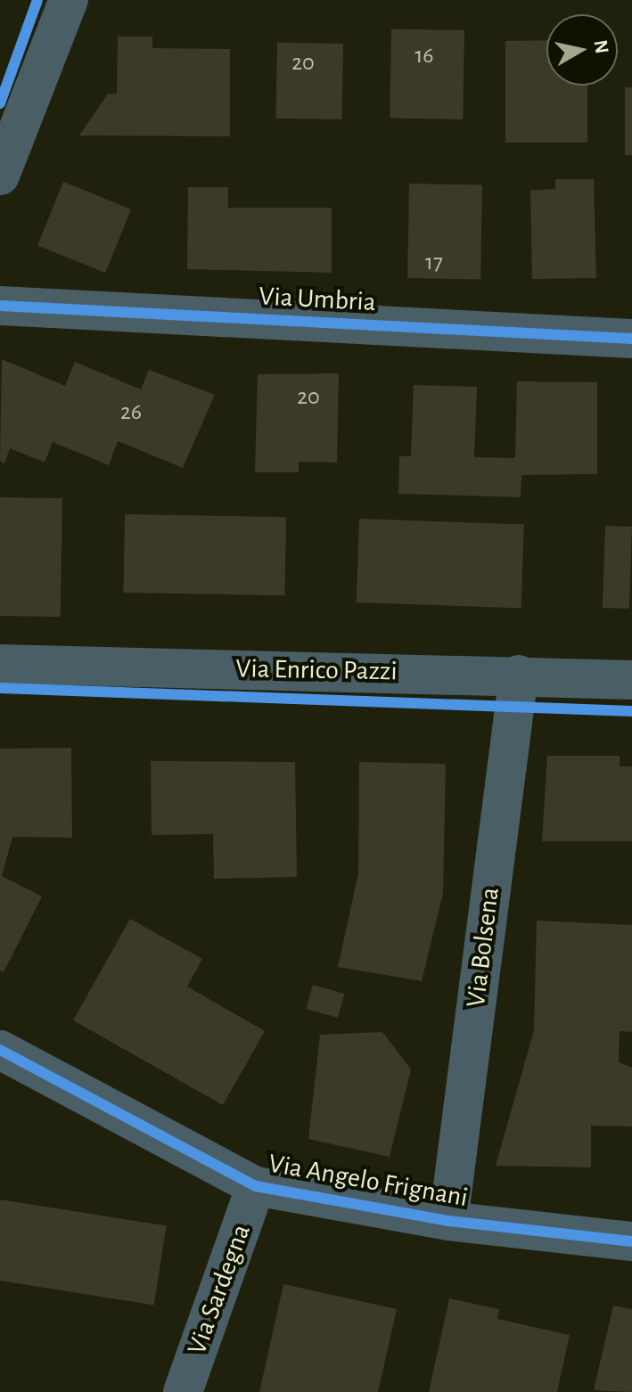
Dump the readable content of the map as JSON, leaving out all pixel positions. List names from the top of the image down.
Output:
{
  "streets": {
    "street": [
      "Via Umbria",
      "Via Enrico Pazzi",
      "Via Bolsena",
      "Via Angelo Frignani",
      "Via Sardegna"
    ]
  },
  "crossings": [
    ["Via Enrico Pazzi", "Via Bolsena"],
    ["Via Bolsena", "Via Angelo Frignani"],
    ["Via Angelo Frignani", "Via Sardegna"]
  ],
  "house_numbers": [
    "16",
    "20",
    "17",
    "20",
    "26"
  ],
  "north": "right"
}
